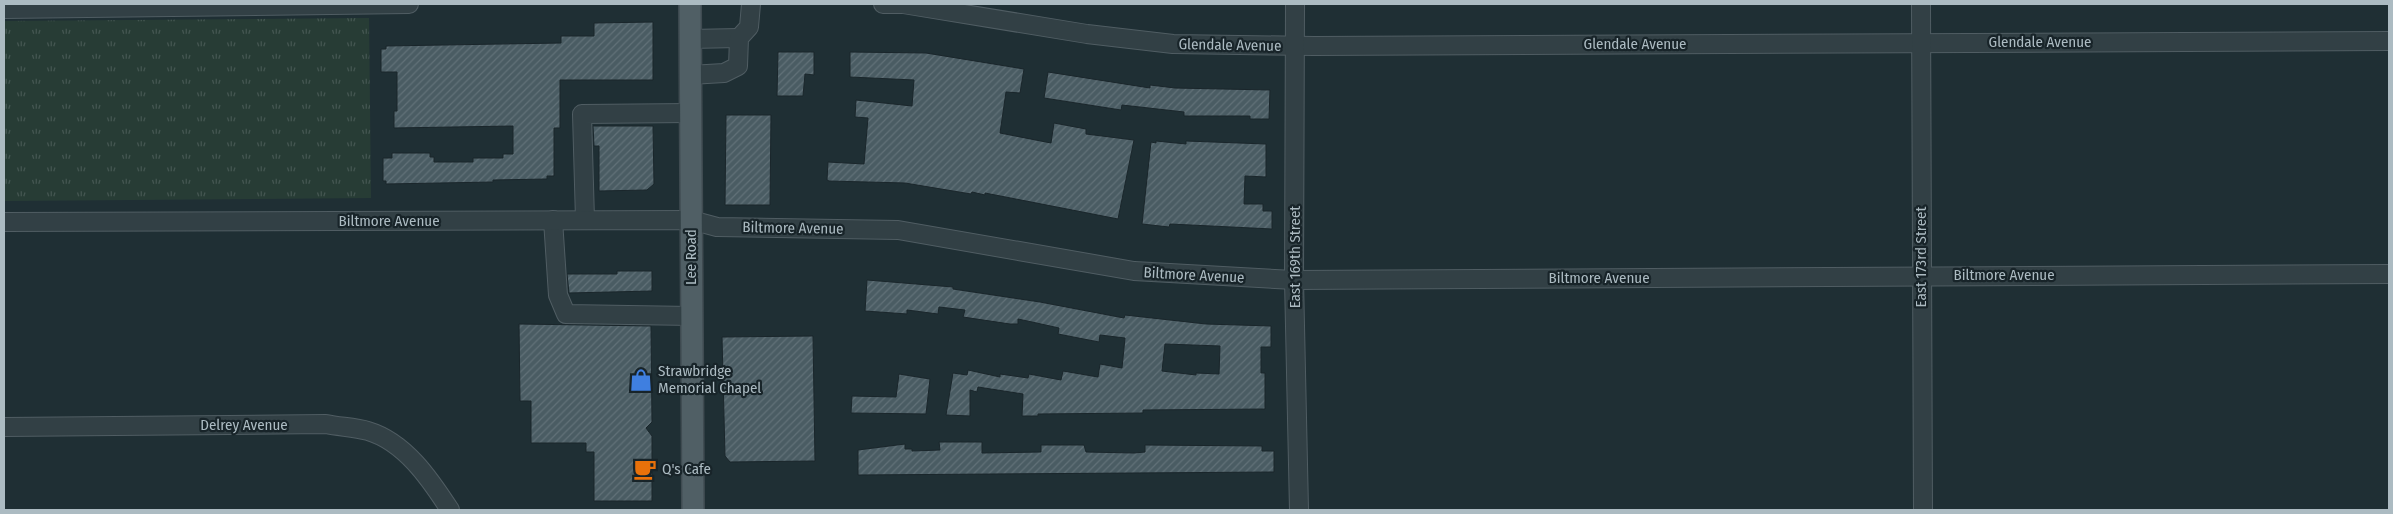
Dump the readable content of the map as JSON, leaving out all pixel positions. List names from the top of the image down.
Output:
{
  "streets": {
    "main road": ["Lee Road"],
    "street": [
      "Glendale Avenue",
      "Biltmore Avenue",
      "East 169th Street",
      "East 173rd Street",
      "Delrey Avenue"
    ]
  },
  "crossings": [
    ["Glendale Avenue", "East 169th Street"],
    ["Glendale Avenue", "East 173rd Street"],
    ["Biltmore Avenue", "Lee Road"],
    ["Biltmore Avenue", "East 169th Street"],
    ["Biltmore Avenue", "East 173rd Street"]
  ],
  "places": {
    "shop": ["Strawbridge Memorial Chapel"],
    "cafe": ["Q's Cafe"]
  }
}
